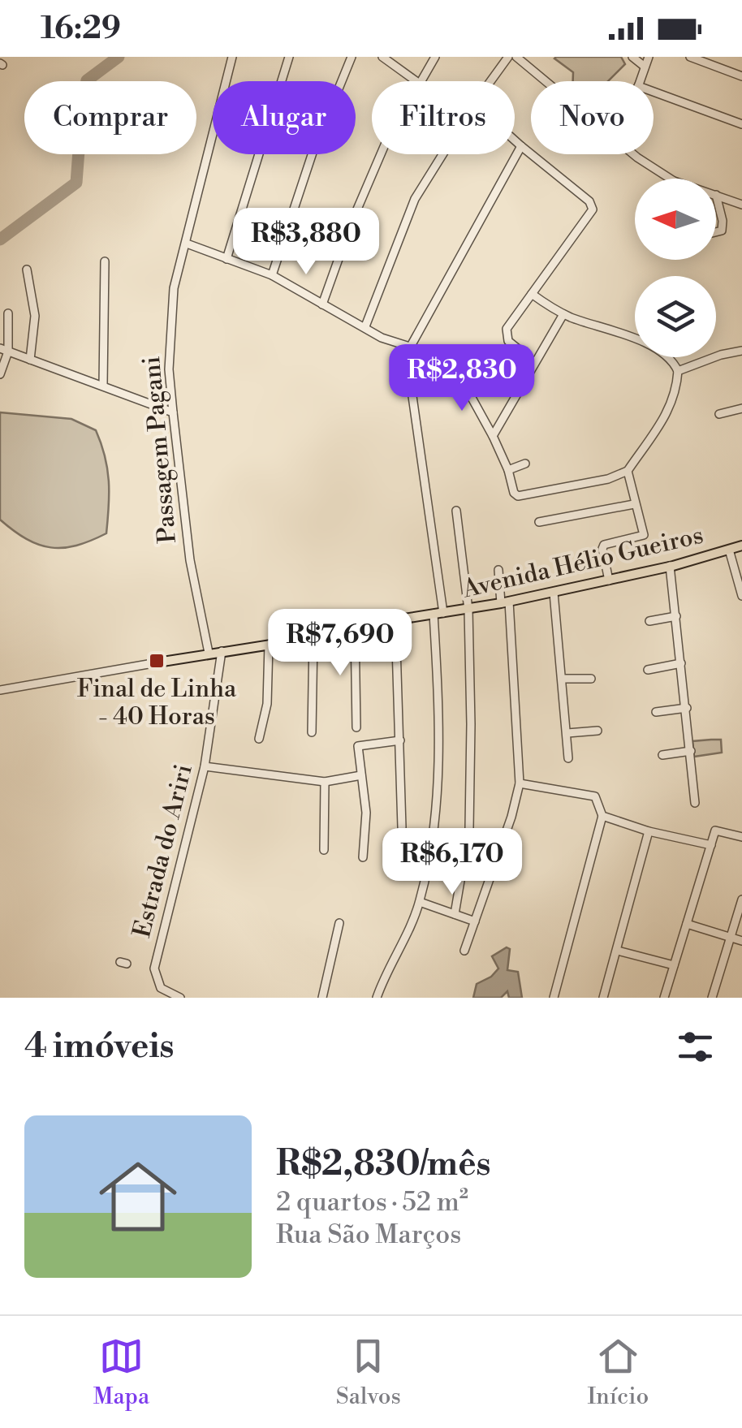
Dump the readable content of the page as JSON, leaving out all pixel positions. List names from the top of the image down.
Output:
{
  "streets": {
    "main road": ["Avenida Hélio Gueiros"],
    "street": ["Passagem Pagani", "Estrada do Ariri"]
  },
  "crossings": [
    ["Passagem Pagani", "Avenida Hélio Gueiros"],
    ["Avenida Hélio Gueiros", "Estrada do Ariri"]
  ],
  "places": {
    "transit": ["Final de Linha - 40 Horas"]
  },
  "north": "left",
  "page": {
    "status": "16:29",
    "chip": [
      "Comprar",
      "Alugar",
      "Filtros",
      "Novo"
    ],
    "price": [
      "R$3,880",
      "R$2,830",
      "R$7,690",
      "R$6,170"
    ],
    "heading": "4 imóveis",
    "list": [
      {
        "name": "R$2,830/mês",
        "note": "2 quartos · 52 m² · Rua São Marços"
      }
    ],
    "tabs": ["Mapa", "Salvos", "Início"]
  }
}
